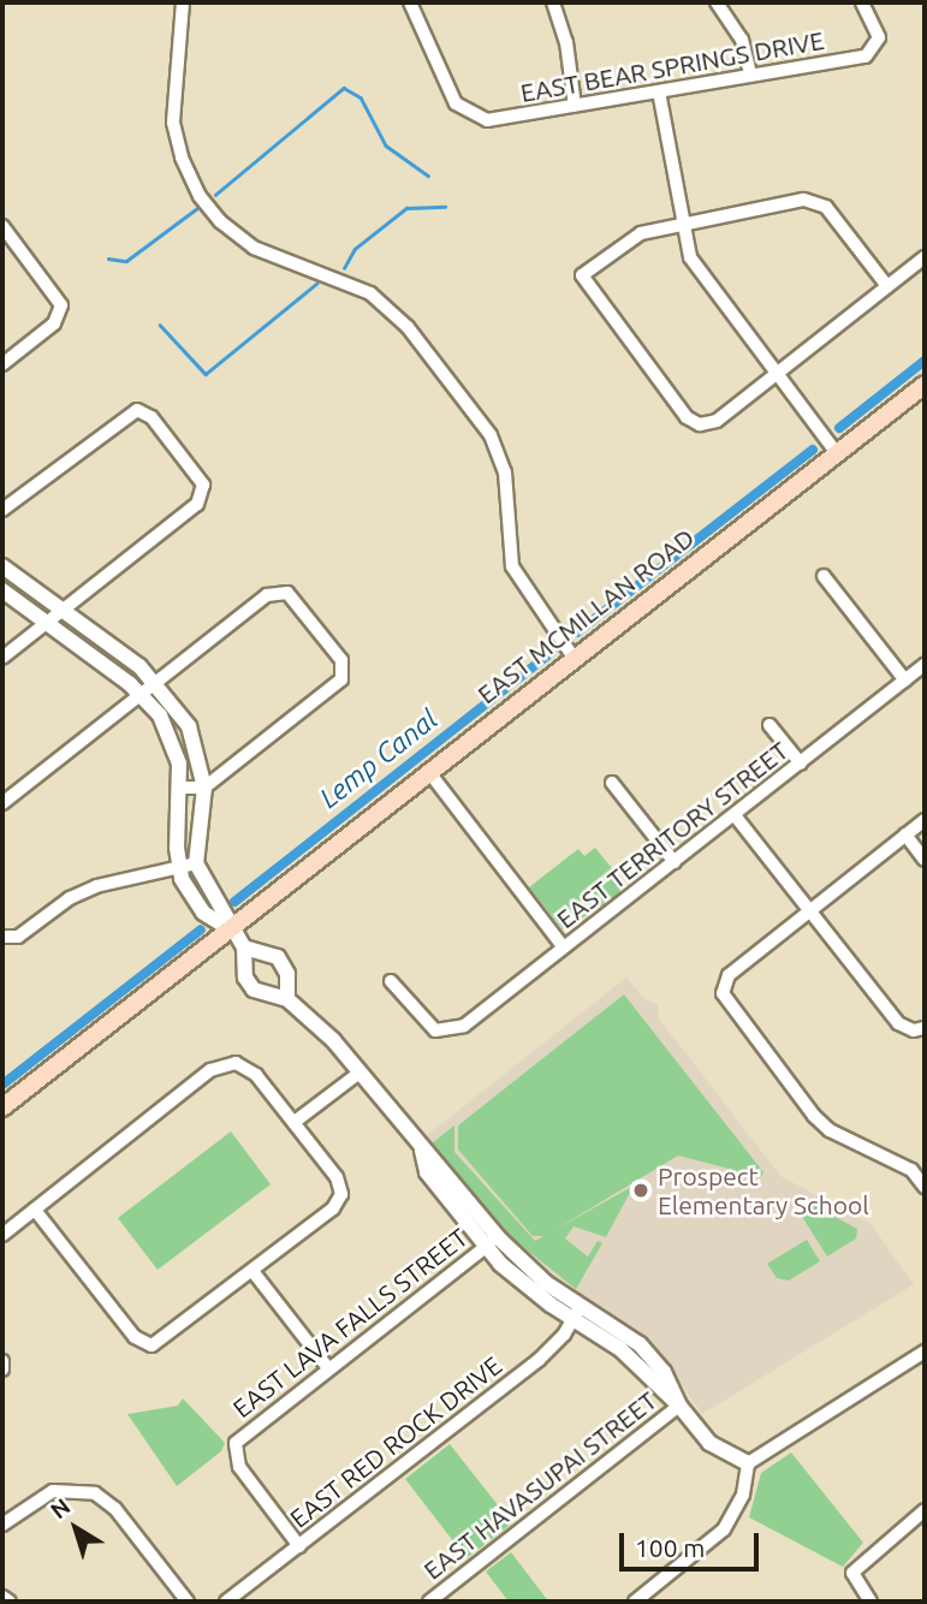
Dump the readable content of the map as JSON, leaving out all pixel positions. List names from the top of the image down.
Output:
{
  "streets": {
    "main road": ["EAST MCMILLAN ROAD"],
    "street": [
      "EAST BEAR SPRINGS DRIVE",
      "EAST TERRITORY STREET",
      "EAST LAVA FALLS STREET",
      "EAST RED ROCK DRIVE",
      "EAST HAVASUPAI STREET"
    ]
  },
  "crossings": [
    ["EAST LAVA FALLS STREET", "EAST RED ROCK DRIVE"]
  ],
  "water": ["Lemp Canal"],
  "places": ["Prospect Elementary School"],
  "scale_bar": "100 m",
  "north": "top left"
}
